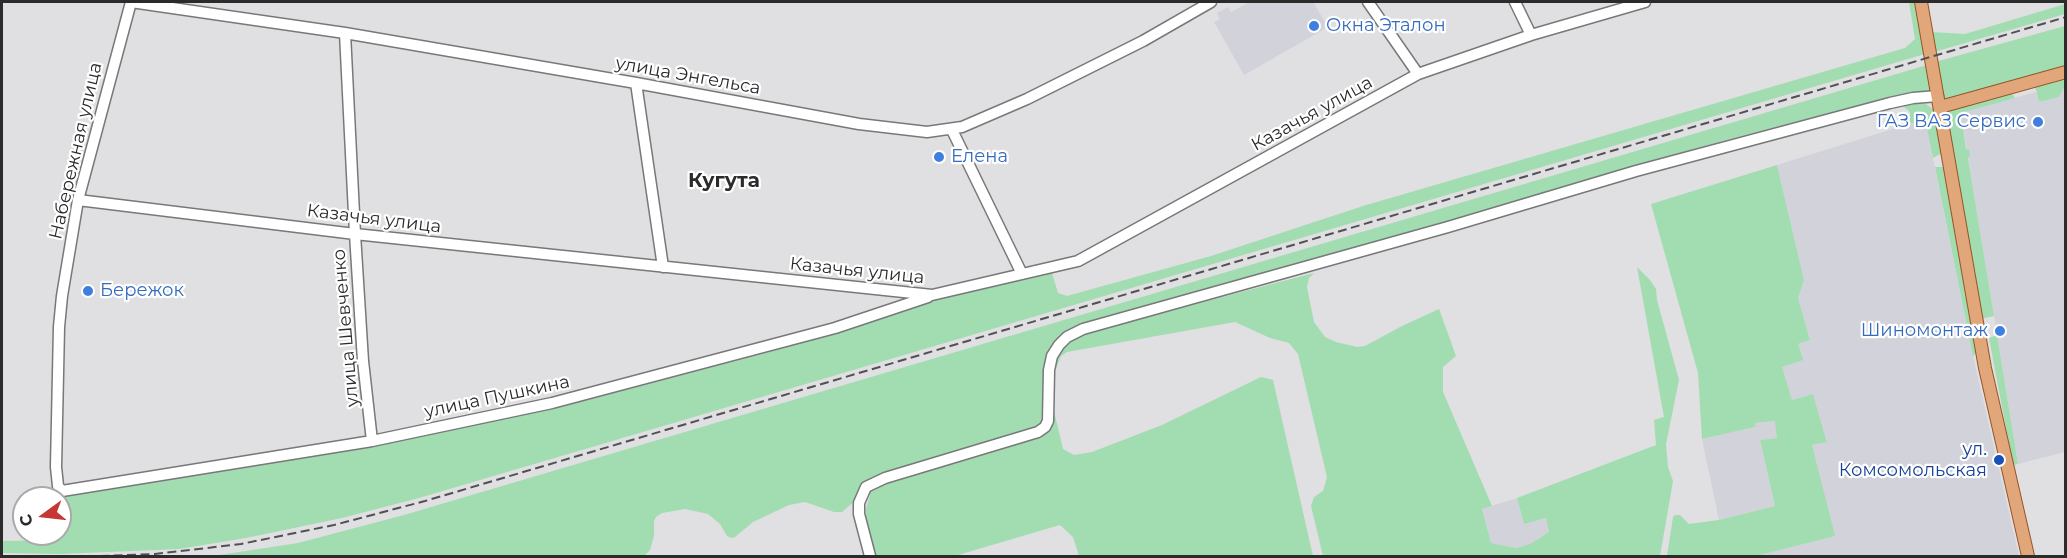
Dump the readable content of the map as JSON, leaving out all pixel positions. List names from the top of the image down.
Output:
{
  "streets": {
    "street": [
      "улица Энгельса",
      "Казачья улица",
      "Набережная улица",
      "улица Шевченко",
      "улица Пушкина"
    ]
  },
  "crossings": [
    ["улица Энгельса", "Набережная улица"],
    ["улица Энгельса", "улица Шевченко"],
    ["Казачья улица", "Набережная улица"],
    ["Казачья улица", "улица Шевченко"],
    ["Казачья улица", "улица Пушкина"],
    ["улица Шевченко", "улица Пушкина"]
  ],
  "districts": ["Кугута"],
  "places": [
    "Окна Эталон",
    "ГАЗ ВАЗ Сервис",
    "Елена",
    "Бережок",
    "Шиномонтаж",
    "ул. Комсомольская"
  ],
  "north": "left"
}
